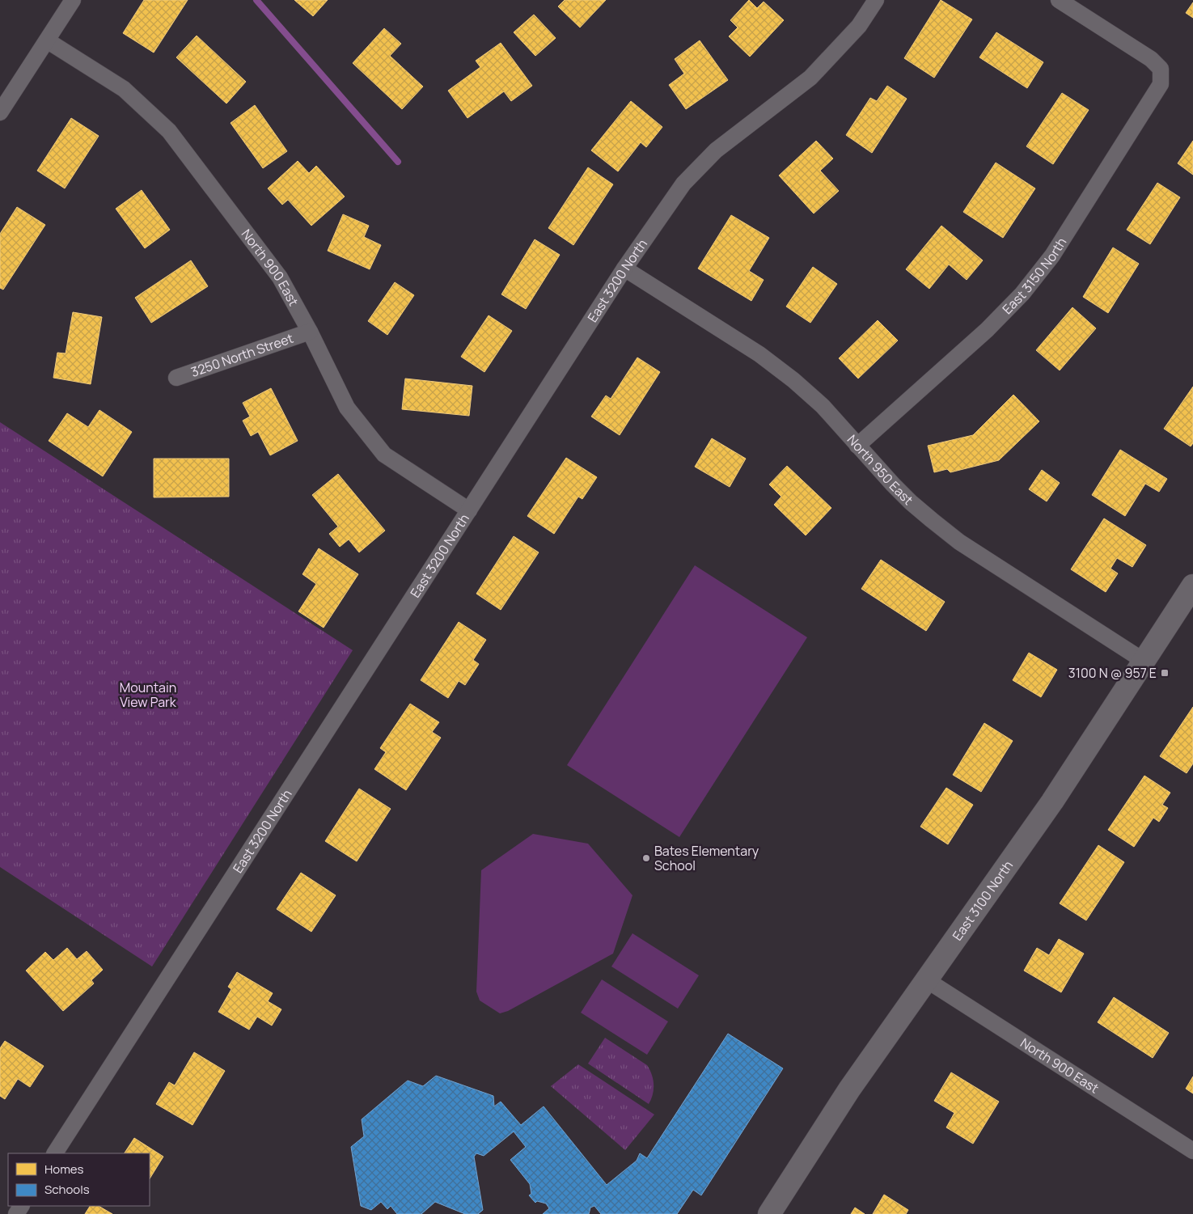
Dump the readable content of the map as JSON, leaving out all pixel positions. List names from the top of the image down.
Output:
{
  "streets": {
    "main road": ["East 3100 North"],
    "street": [
      "North 900 East",
      "East 3150 North",
      "East 3200 North",
      "3250 North Street",
      "North 950 East"
    ]
  },
  "crossings": [
    ["North 900 East", "East 3200 North"],
    ["North 900 East", "3250 North Street"],
    ["North 900 East", "East 3100 North"],
    ["East 3150 North", "North 950 East"],
    ["East 3200 North", "North 950 East"],
    ["North 950 East", "East 3100 North"]
  ],
  "parks": ["Mountain View Park"],
  "places": {
    "transit": ["3100 N @ 957 E"],
    "other": ["Bates Elementary School"]
  },
  "legend": ["Homes", "Schools"]
}
